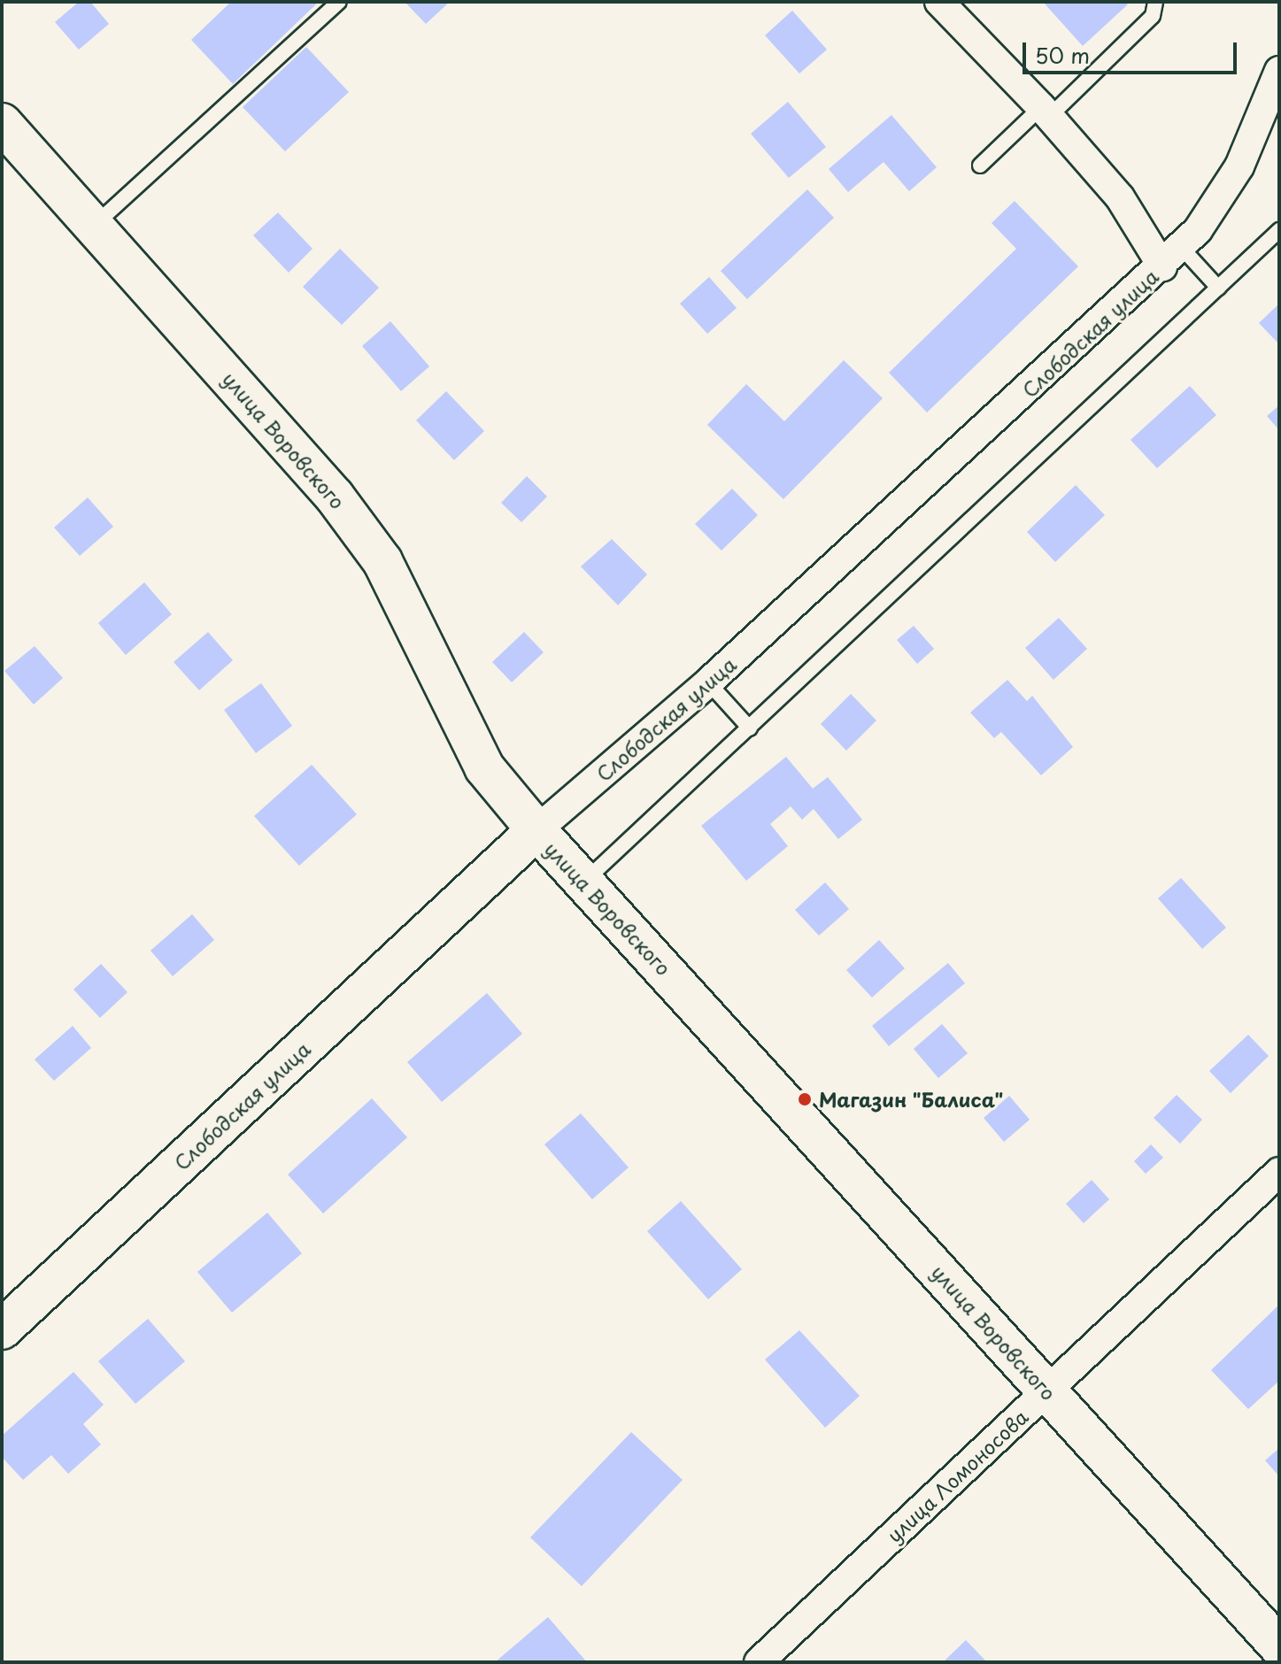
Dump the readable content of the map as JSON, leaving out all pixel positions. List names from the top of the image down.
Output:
{
  "streets": {
    "main road": ["Слободская улица", "улица Воровского"],
    "street": ["улица Ломоносова"]
  },
  "crossings": [
    ["Слободская улица", "улица Воровского"],
    ["улица Воровского", "улица Ломоносова"]
  ],
  "places": ["Магазин \"Балиса\""],
  "scale_bar": "50 m"
}
